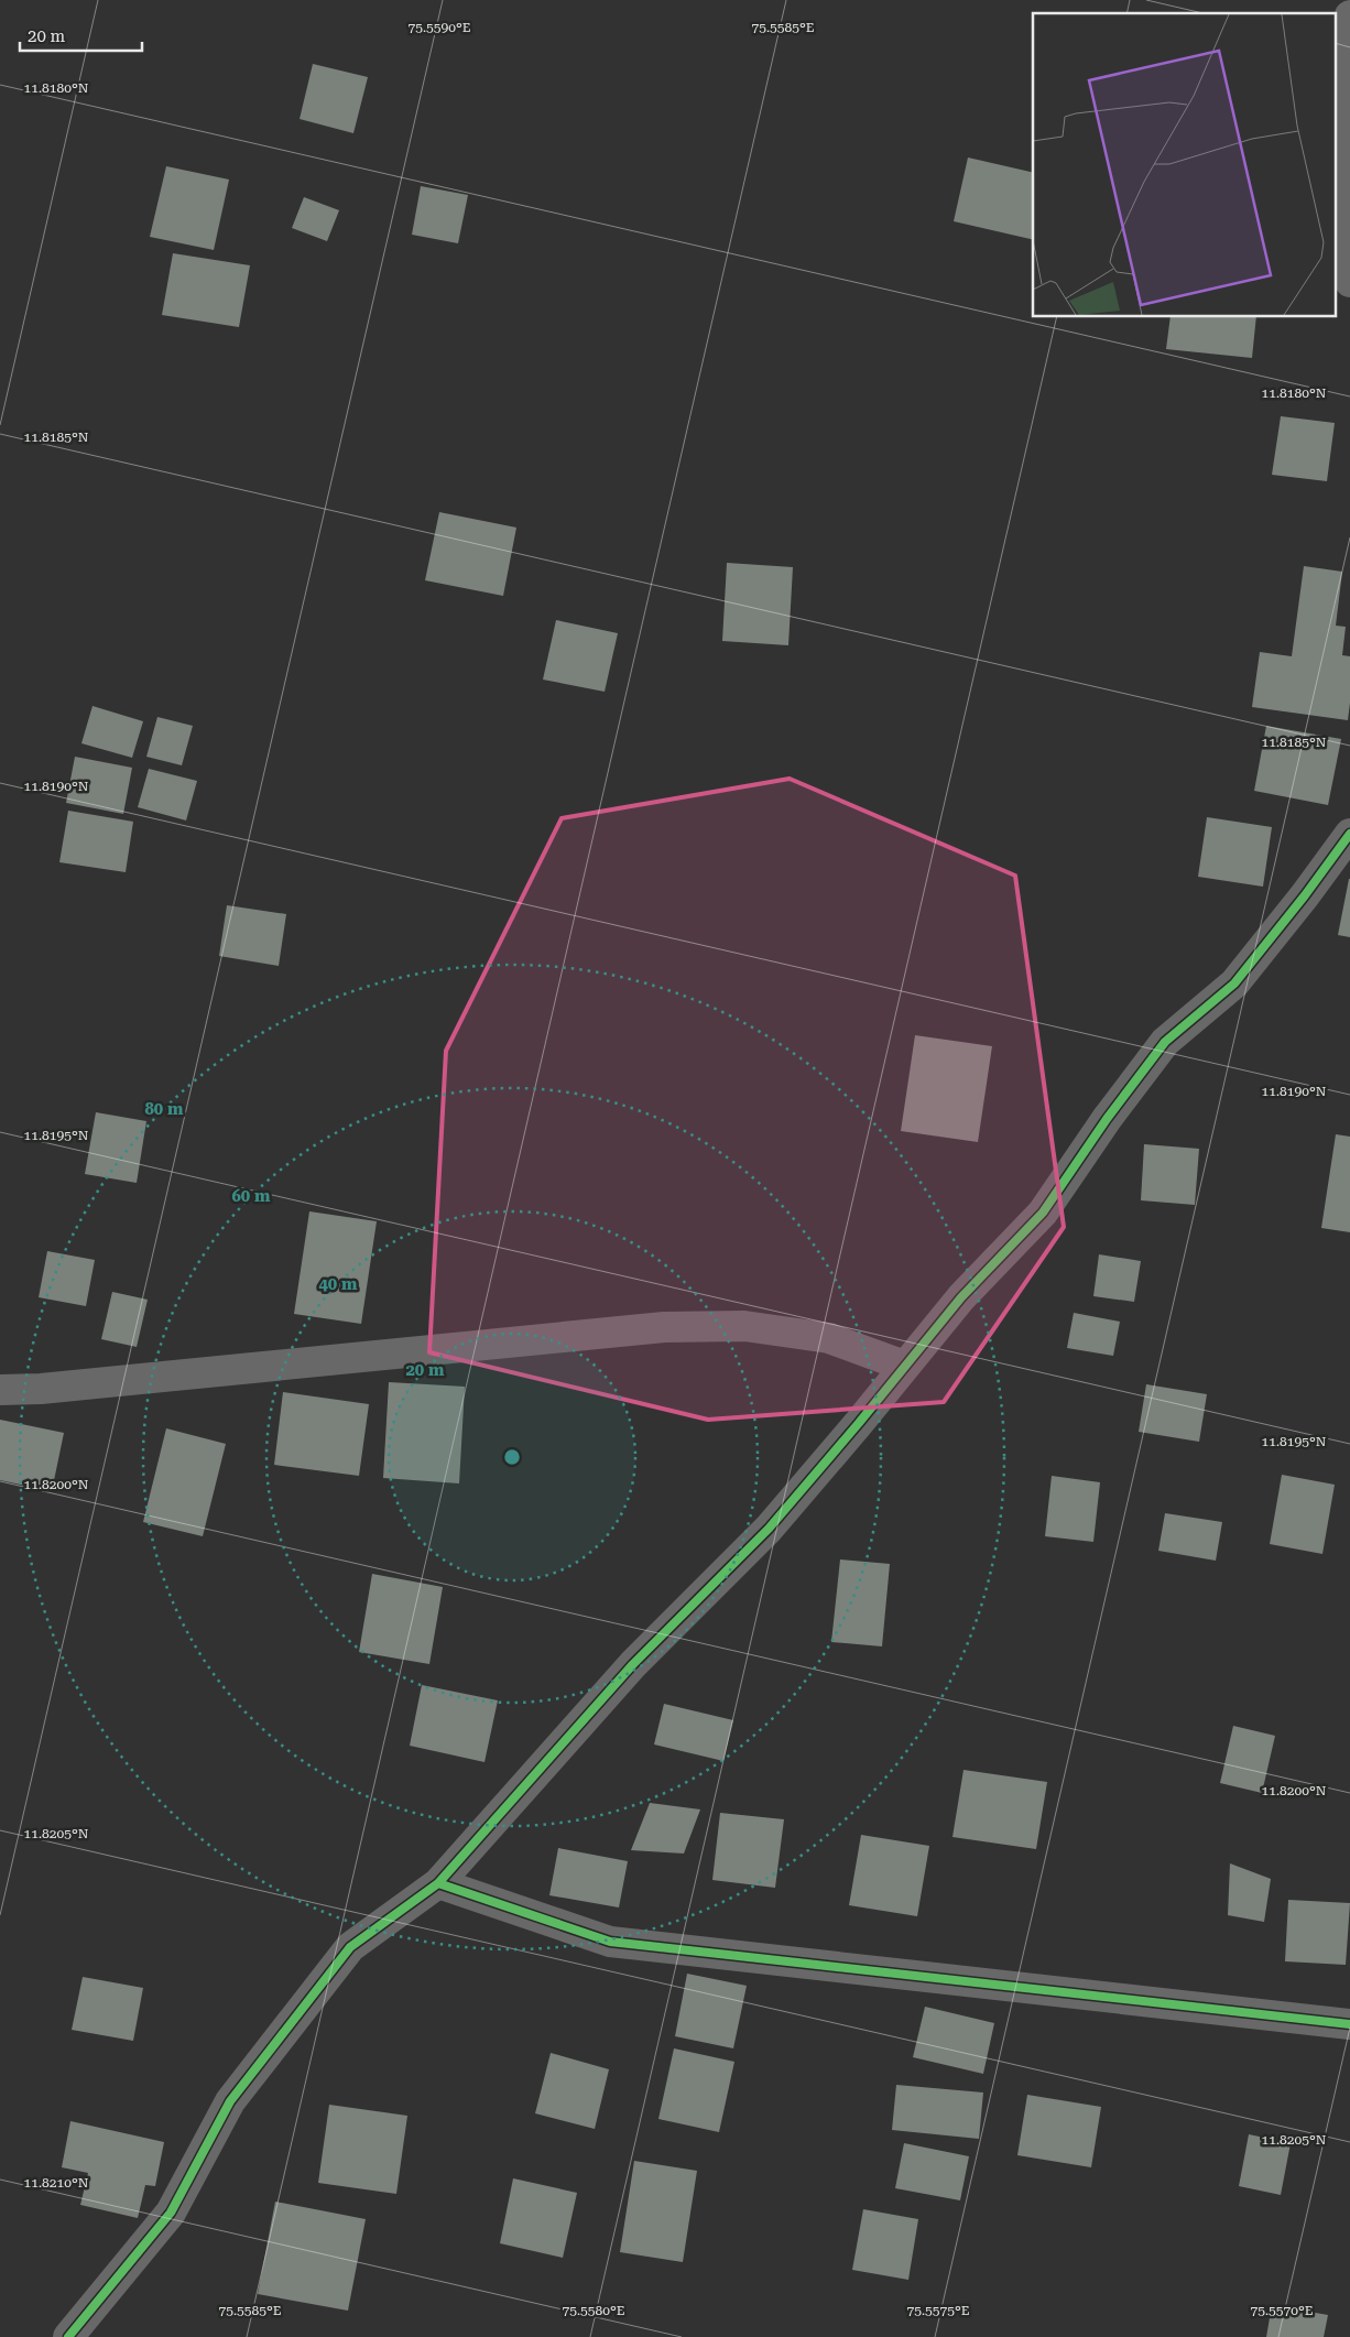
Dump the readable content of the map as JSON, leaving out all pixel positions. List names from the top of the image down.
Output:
{
  "scale_bar": "20 m",
  "coordinates": [
    "75.5590°E",
    "75.5585°E",
    "11.8180°N",
    "11.8185°N",
    "11.8190°N",
    "11.8195°N",
    "11.8200°N",
    "11.8205°N",
    "11.8210°N",
    "75.5580°E",
    "75.5575°E",
    "75.5570°E"
  ],
  "rings": [
    "80 m",
    "60 m",
    "40 m",
    "20 m"
  ]
}
